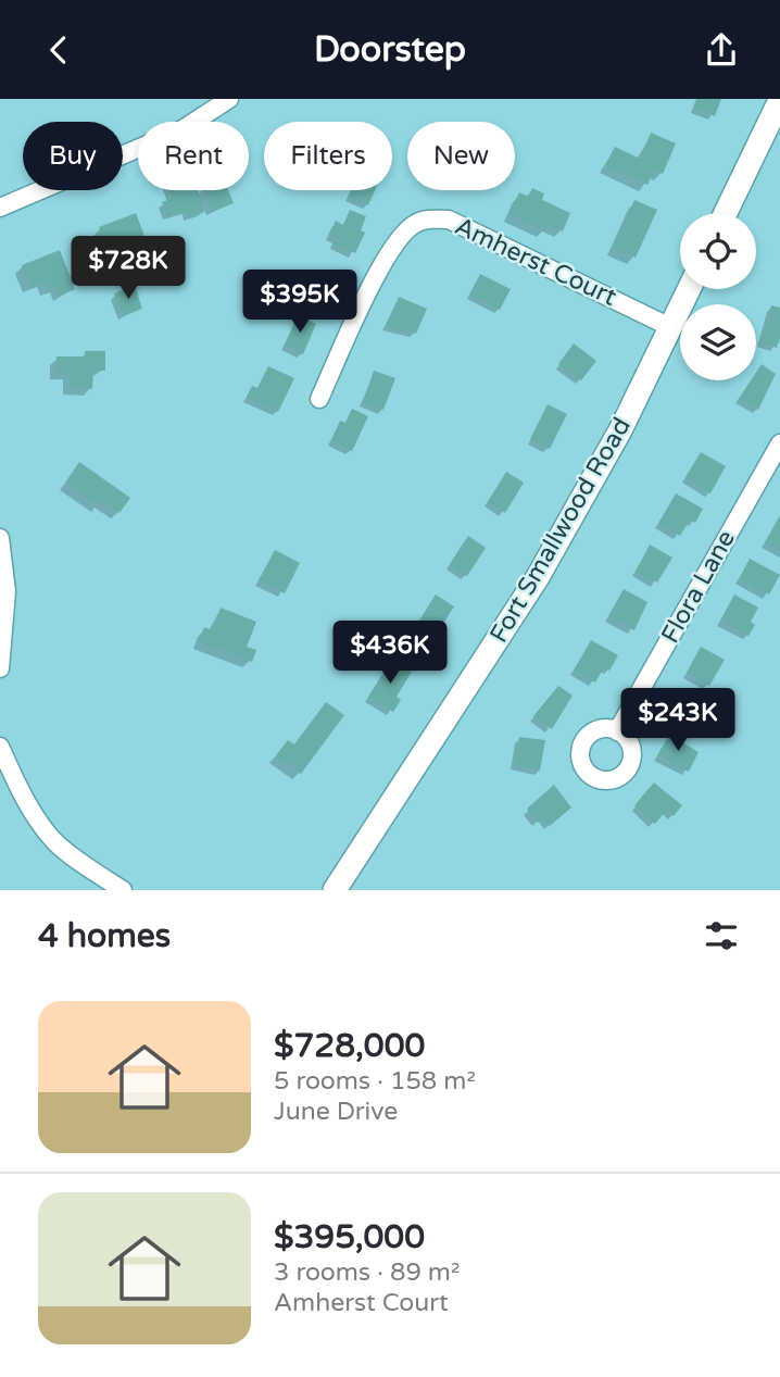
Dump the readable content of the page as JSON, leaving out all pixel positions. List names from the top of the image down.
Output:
{
  "streets": {
    "main road": ["Fort Smallwood Road"],
    "street": ["Amherst Court", "Flora Lane"]
  },
  "crossings": [
    ["Amherst Court", "Fort Smallwood Road"]
  ],
  "page": {
    "header": "Doorstep",
    "chip": [
      "Buy",
      "Rent",
      "Filters",
      "New"
    ],
    "price": [
      "$728K",
      "$395K",
      "$436K",
      "$243K"
    ],
    "heading": "4 homes",
    "list": [
      {
        "name": "$728,000",
        "note": "5 rooms · 158 m² · June Drive"
      },
      {
        "name": "$395,000",
        "note": "3 rooms · 89 m² · Amherst Court"
      }
    ]
  }
}
